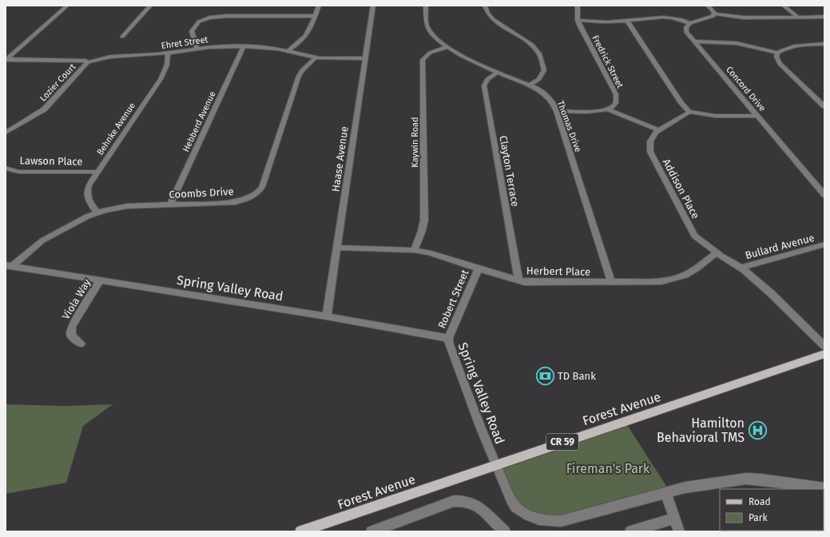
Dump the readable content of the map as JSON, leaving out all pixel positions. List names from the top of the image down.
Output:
{
  "streets": {
    "main road": ["Forest Avenue", "CR 59"],
    "street": [
      "Ehret Street",
      "Fredrick Street",
      "Lozier Court",
      "Concord Drive",
      "Hebberd Avenue",
      "Thomas Drive",
      "Behnke Avenue",
      "Kaywin Road",
      "Haase Avenue",
      "Lawson Place",
      "Clayton Terrace",
      "Addison Place",
      "Coombs Drive",
      "Bullard Avenue",
      "Herbert Place",
      "Spring Valley Road",
      "Viola Way",
      "Robert Street"
    ]
  },
  "crossings": [
    ["Ehret Street", "Lozier Court"],
    ["Ehret Street", "Hebberd Avenue"],
    ["Ehret Street", "Behnke Avenue"],
    ["Ehret Street", "Haase Avenue"],
    ["Ehret Street", "Coombs Drive"],
    ["Hebberd Avenue", "Coombs Drive"],
    ["Thomas Drive", "Kaywin Road"],
    ["Thomas Drive", "Clayton Terrace"],
    ["Thomas Drive", "Herbert Place"],
    ["Behnke Avenue", "Lawson Place"],
    ["Behnke Avenue", "Coombs Drive"],
    ["Kaywin Road", "Herbert Place"],
    ["Haase Avenue", "Herbert Place"],
    ["Haase Avenue", "Spring Valley Road"],
    ["Clayton Terrace", "Herbert Place"],
    ["Addison Place", "Bullard Avenue"],
    ["Addison Place", "Herbert Place"],
    ["Coombs Drive", "Spring Valley Road"],
    ["Herbert Place", "Robert Street"],
    ["Spring Valley Road", "Viola Way"],
    ["Spring Valley Road", "Robert Street"],
    ["Spring Valley Road", "Forest Avenue"]
  ],
  "parks": ["Fireman's Park"],
  "places": {
    "bank": ["TD Bank"],
    "hospital": ["Hamilton Behavioral TMS"]
  },
  "legend": ["Road", "Park"]
}
